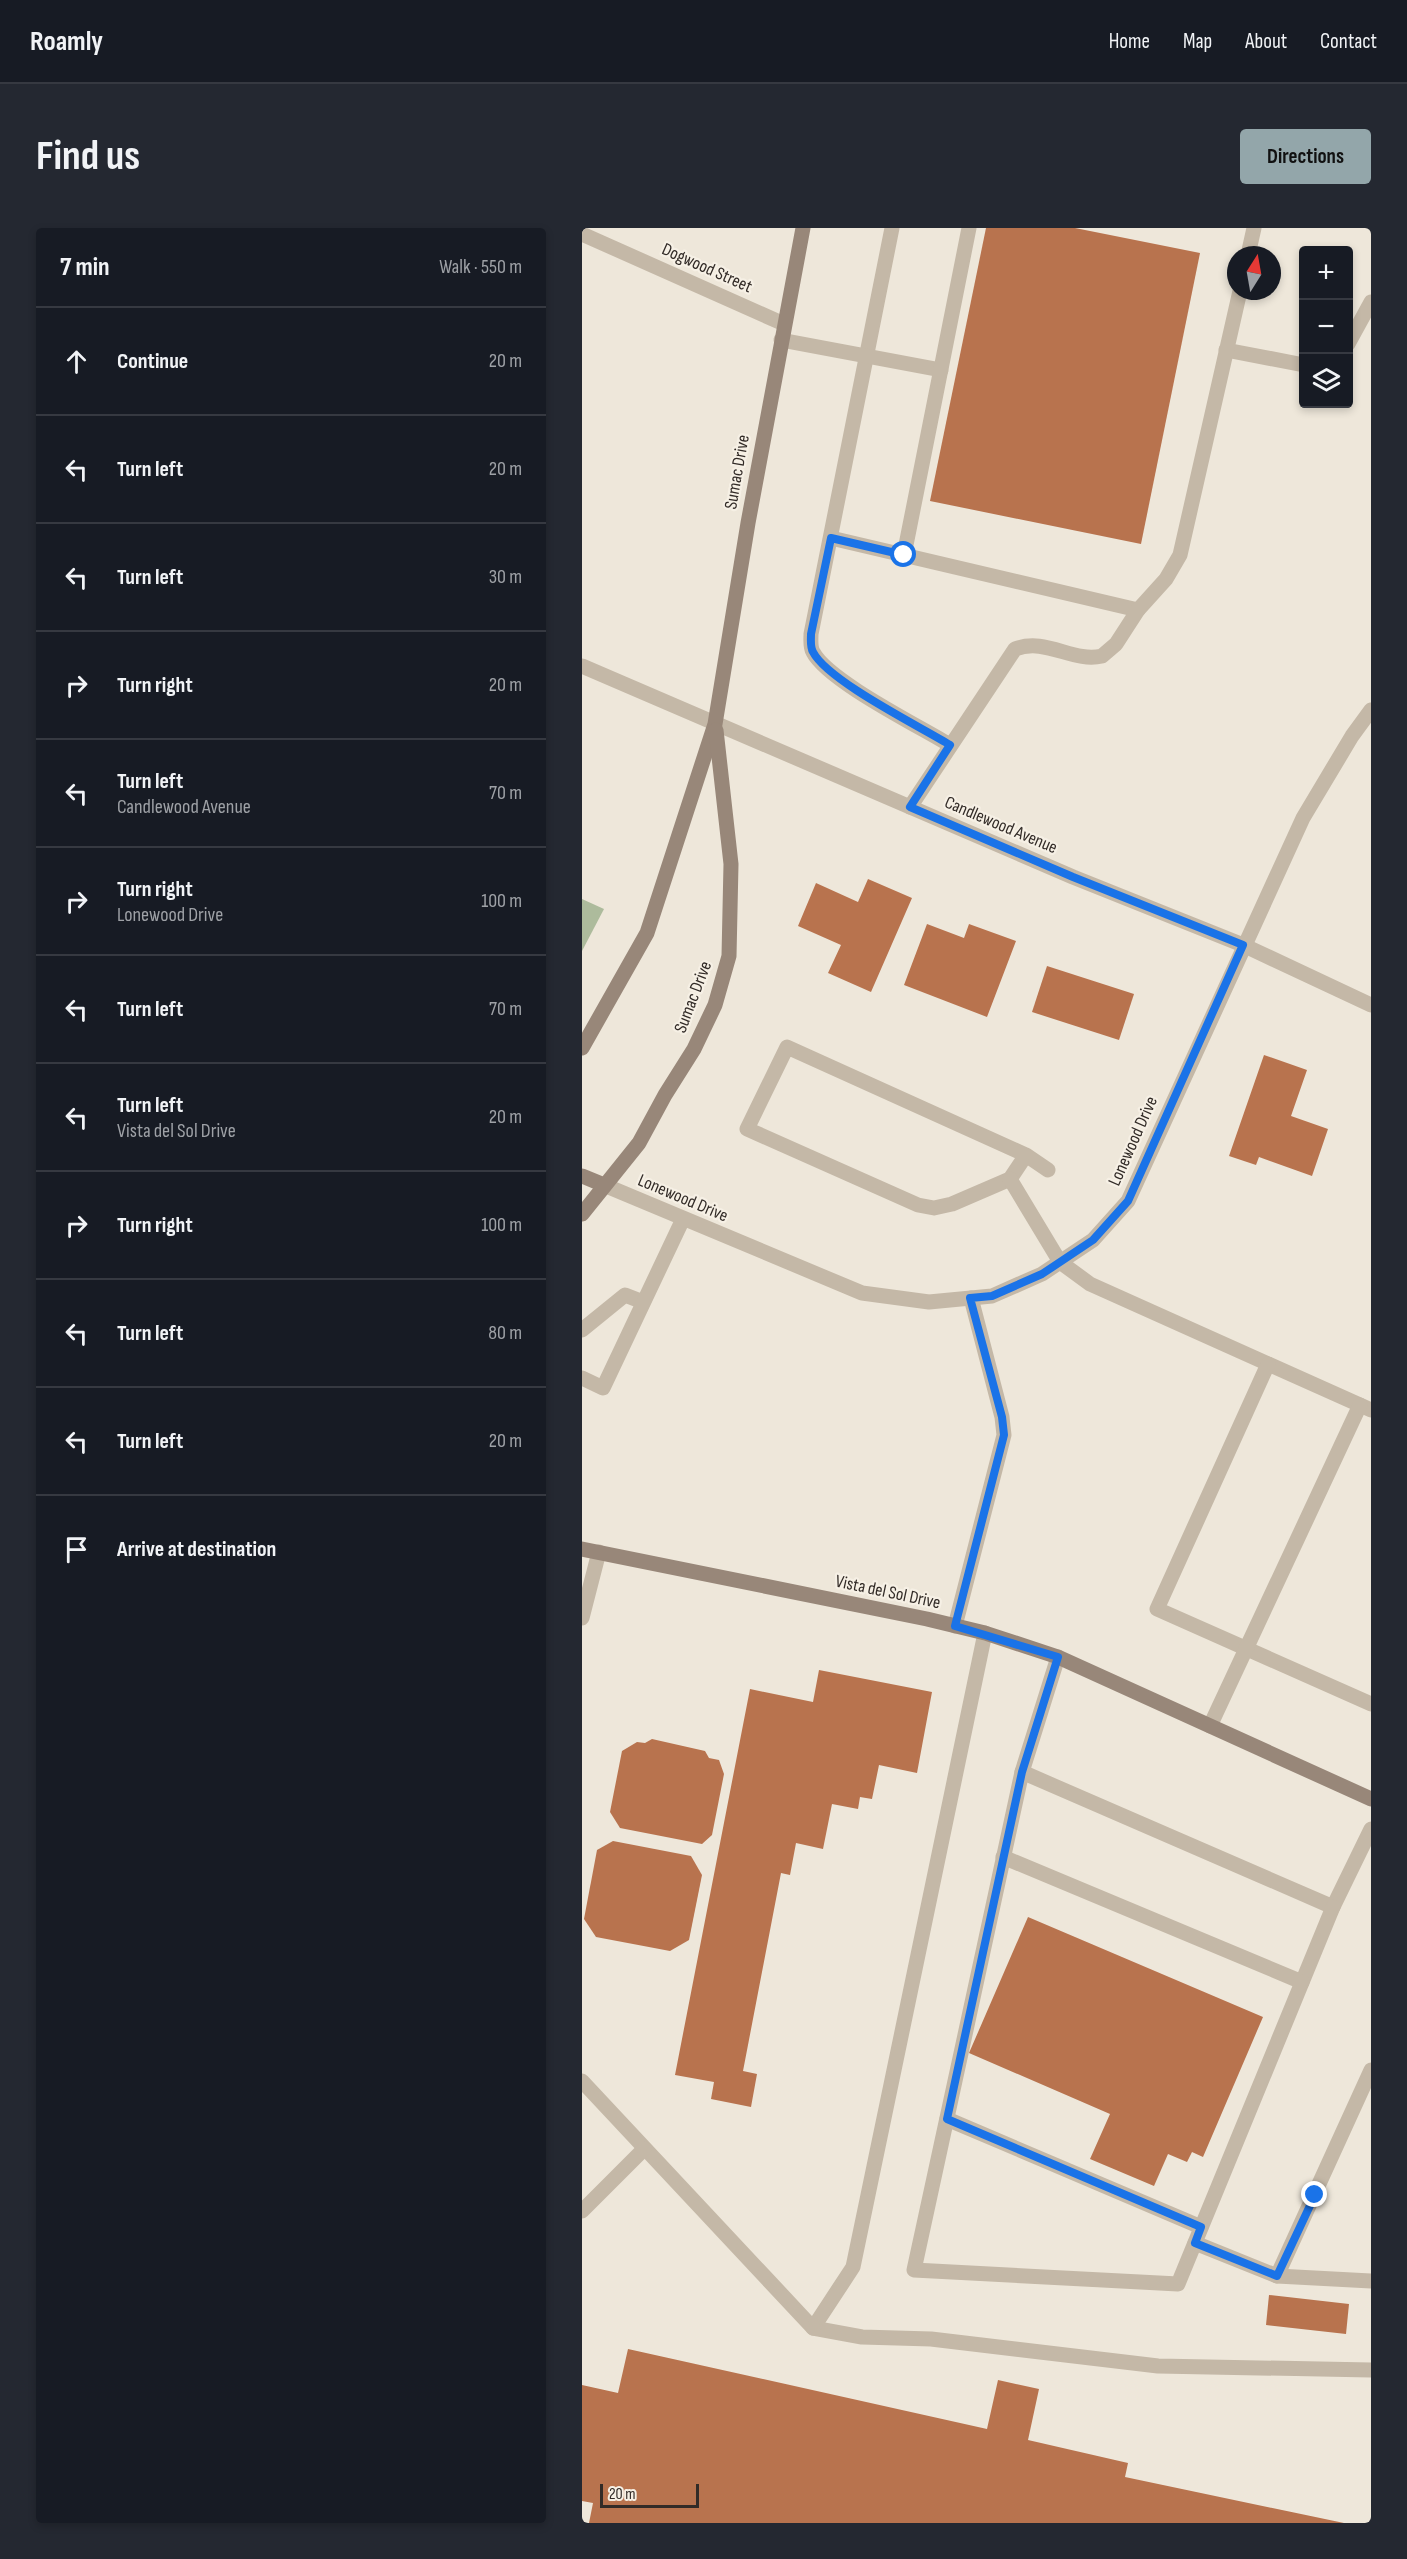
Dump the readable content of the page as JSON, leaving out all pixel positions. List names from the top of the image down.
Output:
{
  "streets": {
    "street": [
      "Dogwood Street",
      "Sumac Drive",
      "Candlewood Avenue",
      "Lonewood Drive",
      "Vista del Sol Drive"
    ]
  },
  "crossings": [
    ["Dogwood Street", "Sumac Drive"],
    ["Sumac Drive", "Candlewood Avenue"],
    ["Sumac Drive", "Lonewood Drive"],
    ["Candlewood Avenue", "Lonewood Drive"]
  ],
  "scale_bar": "20 m",
  "north": "top",
  "page": {
    "header": "Roamly",
    "nav": [
      "Home",
      "Map",
      "About",
      "Contact"
    ],
    "buttons": "Directions",
    "title": "Find us",
    "heading": ["7 min", "Walk · 550 m"],
    "map_buttons": ["+", "−"],
    "list": [
      ["Continue", "20 m"],
      ["Turn left", "20 m"],
      ["Turn left", "30 m"],
      ["Turn right", "20 m"],
      ["Turn left", "Candlewood Avenue", "70 m"],
      ["Turn right", "Lonewood Drive", "100 m"],
      ["Turn left", "70 m"],
      ["Turn left", "Vista del Sol Drive", "20 m"],
      ["Turn right", "100 m"],
      ["Turn left", "80 m"],
      ["Turn left", "20 m"],
      "Arrive at destination"
    ],
    "scale": "20 m"
  }
}
